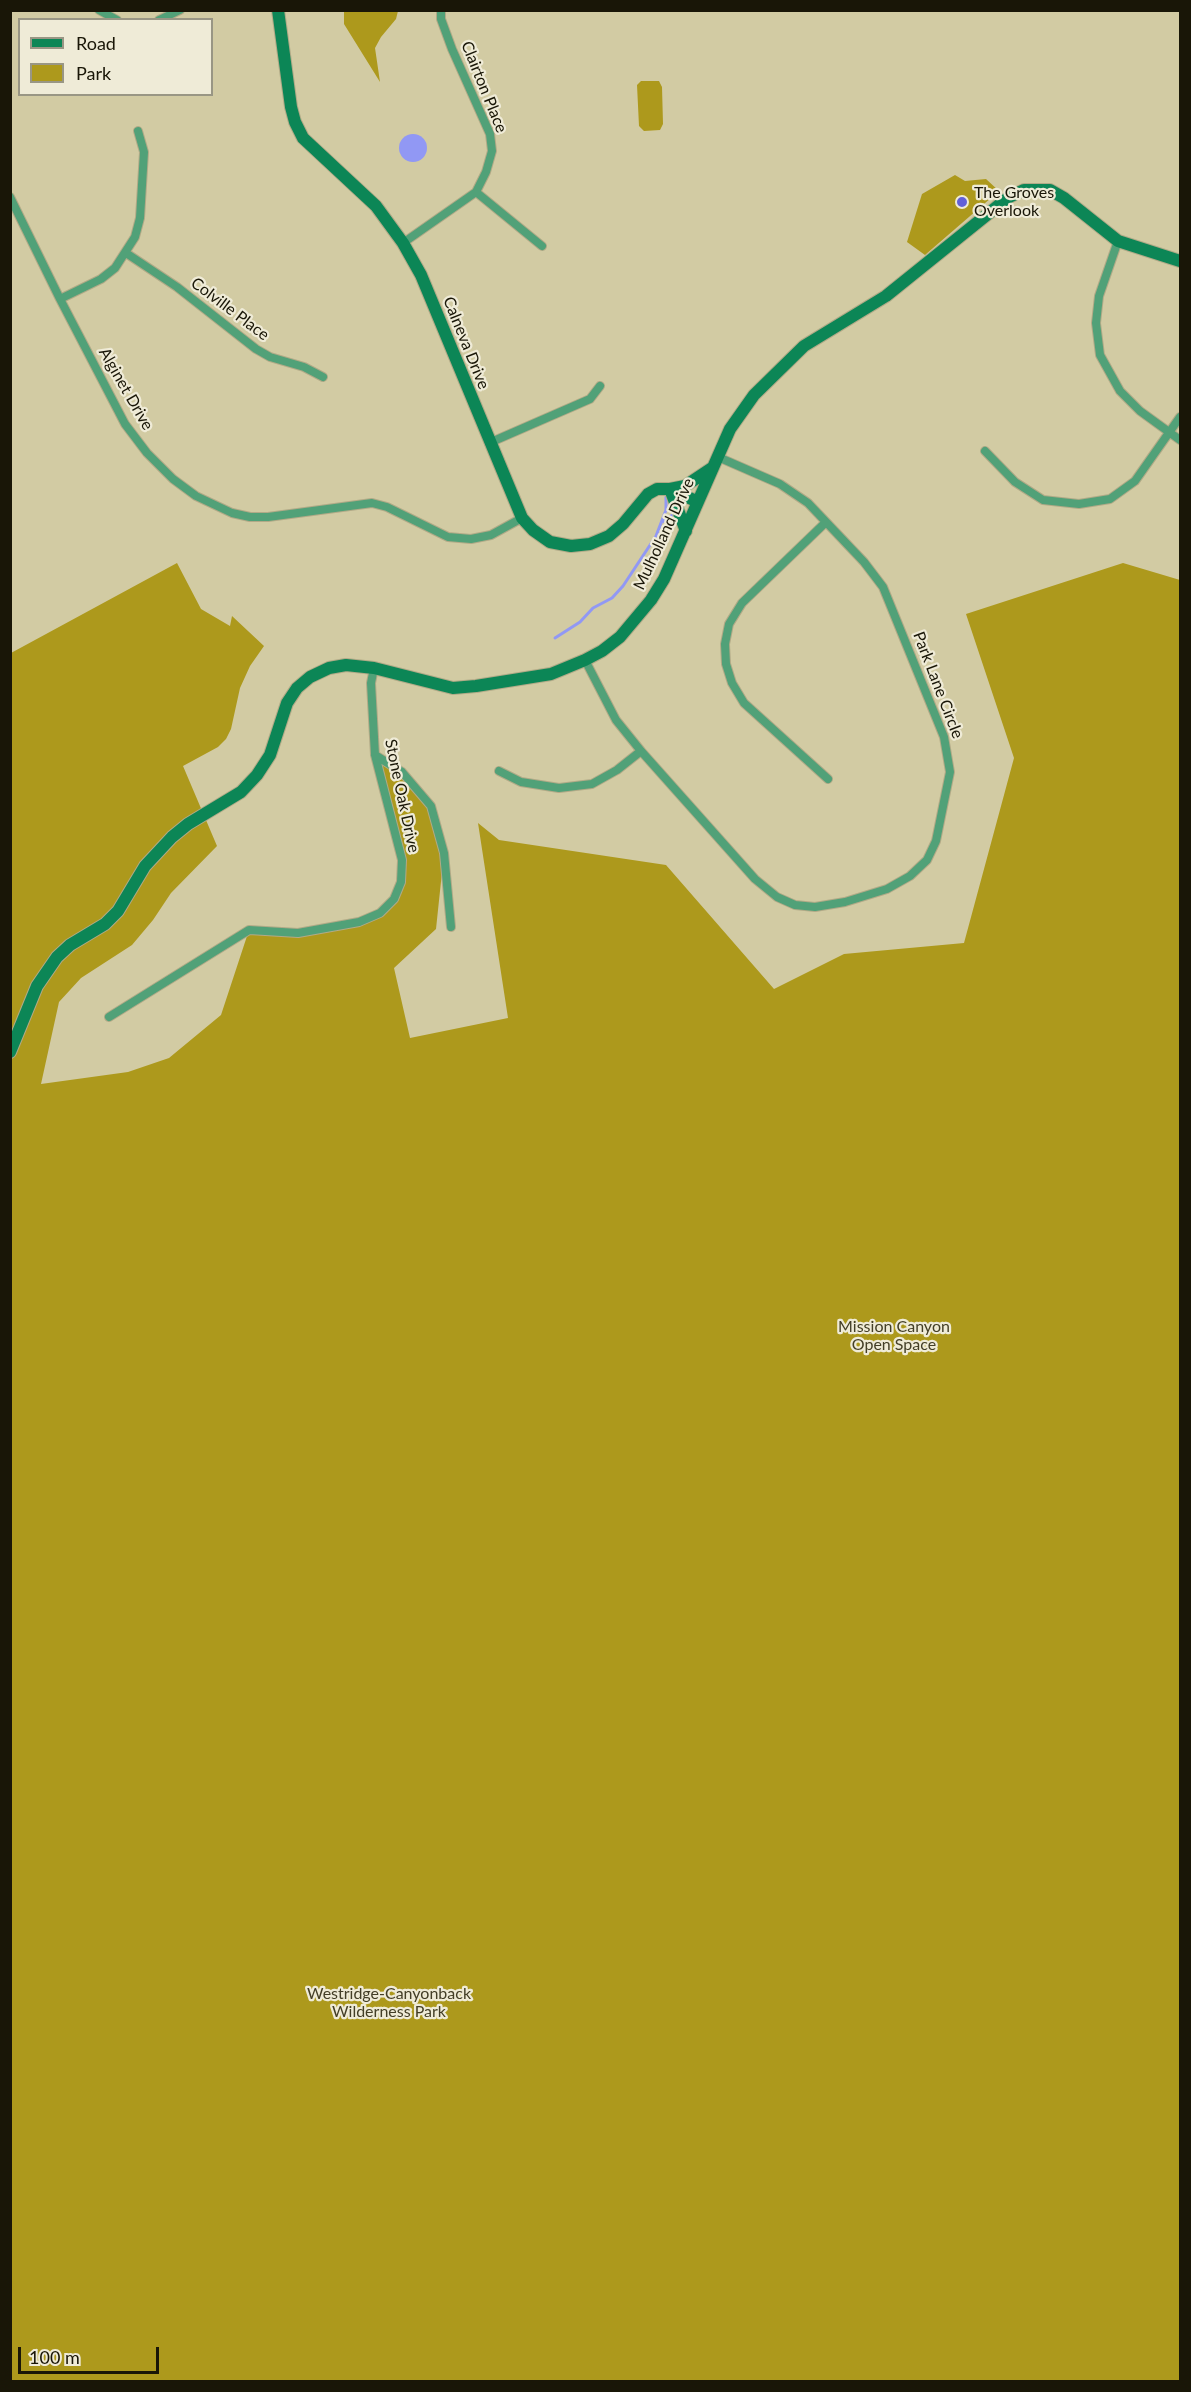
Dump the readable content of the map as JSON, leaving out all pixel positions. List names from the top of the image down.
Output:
{
  "streets": {
    "main road": ["Calneva Drive", "Mulholland Drive"],
    "street": [
      "Clairton Place",
      "Colville Place",
      "Alginet Drive",
      "Park Lane Circle",
      "Stone Oak Drive"
    ]
  },
  "crossings": [
    ["Calneva Drive", "Alginet Drive"],
    ["Calneva Drive", "Mulholland Drive"],
    ["Calneva Drive", "Park Lane Circle"],
    ["Mulholland Drive", "Park Lane Circle"],
    ["Mulholland Drive", "Stone Oak Drive"]
  ],
  "parks": ["Mission Canyon Open Space", "Westridge-Canyonback Wilderness Park"],
  "places": ["The Groves Overlook"],
  "legend": ["Road", "Park"],
  "scale_bar": "100 m"
}
